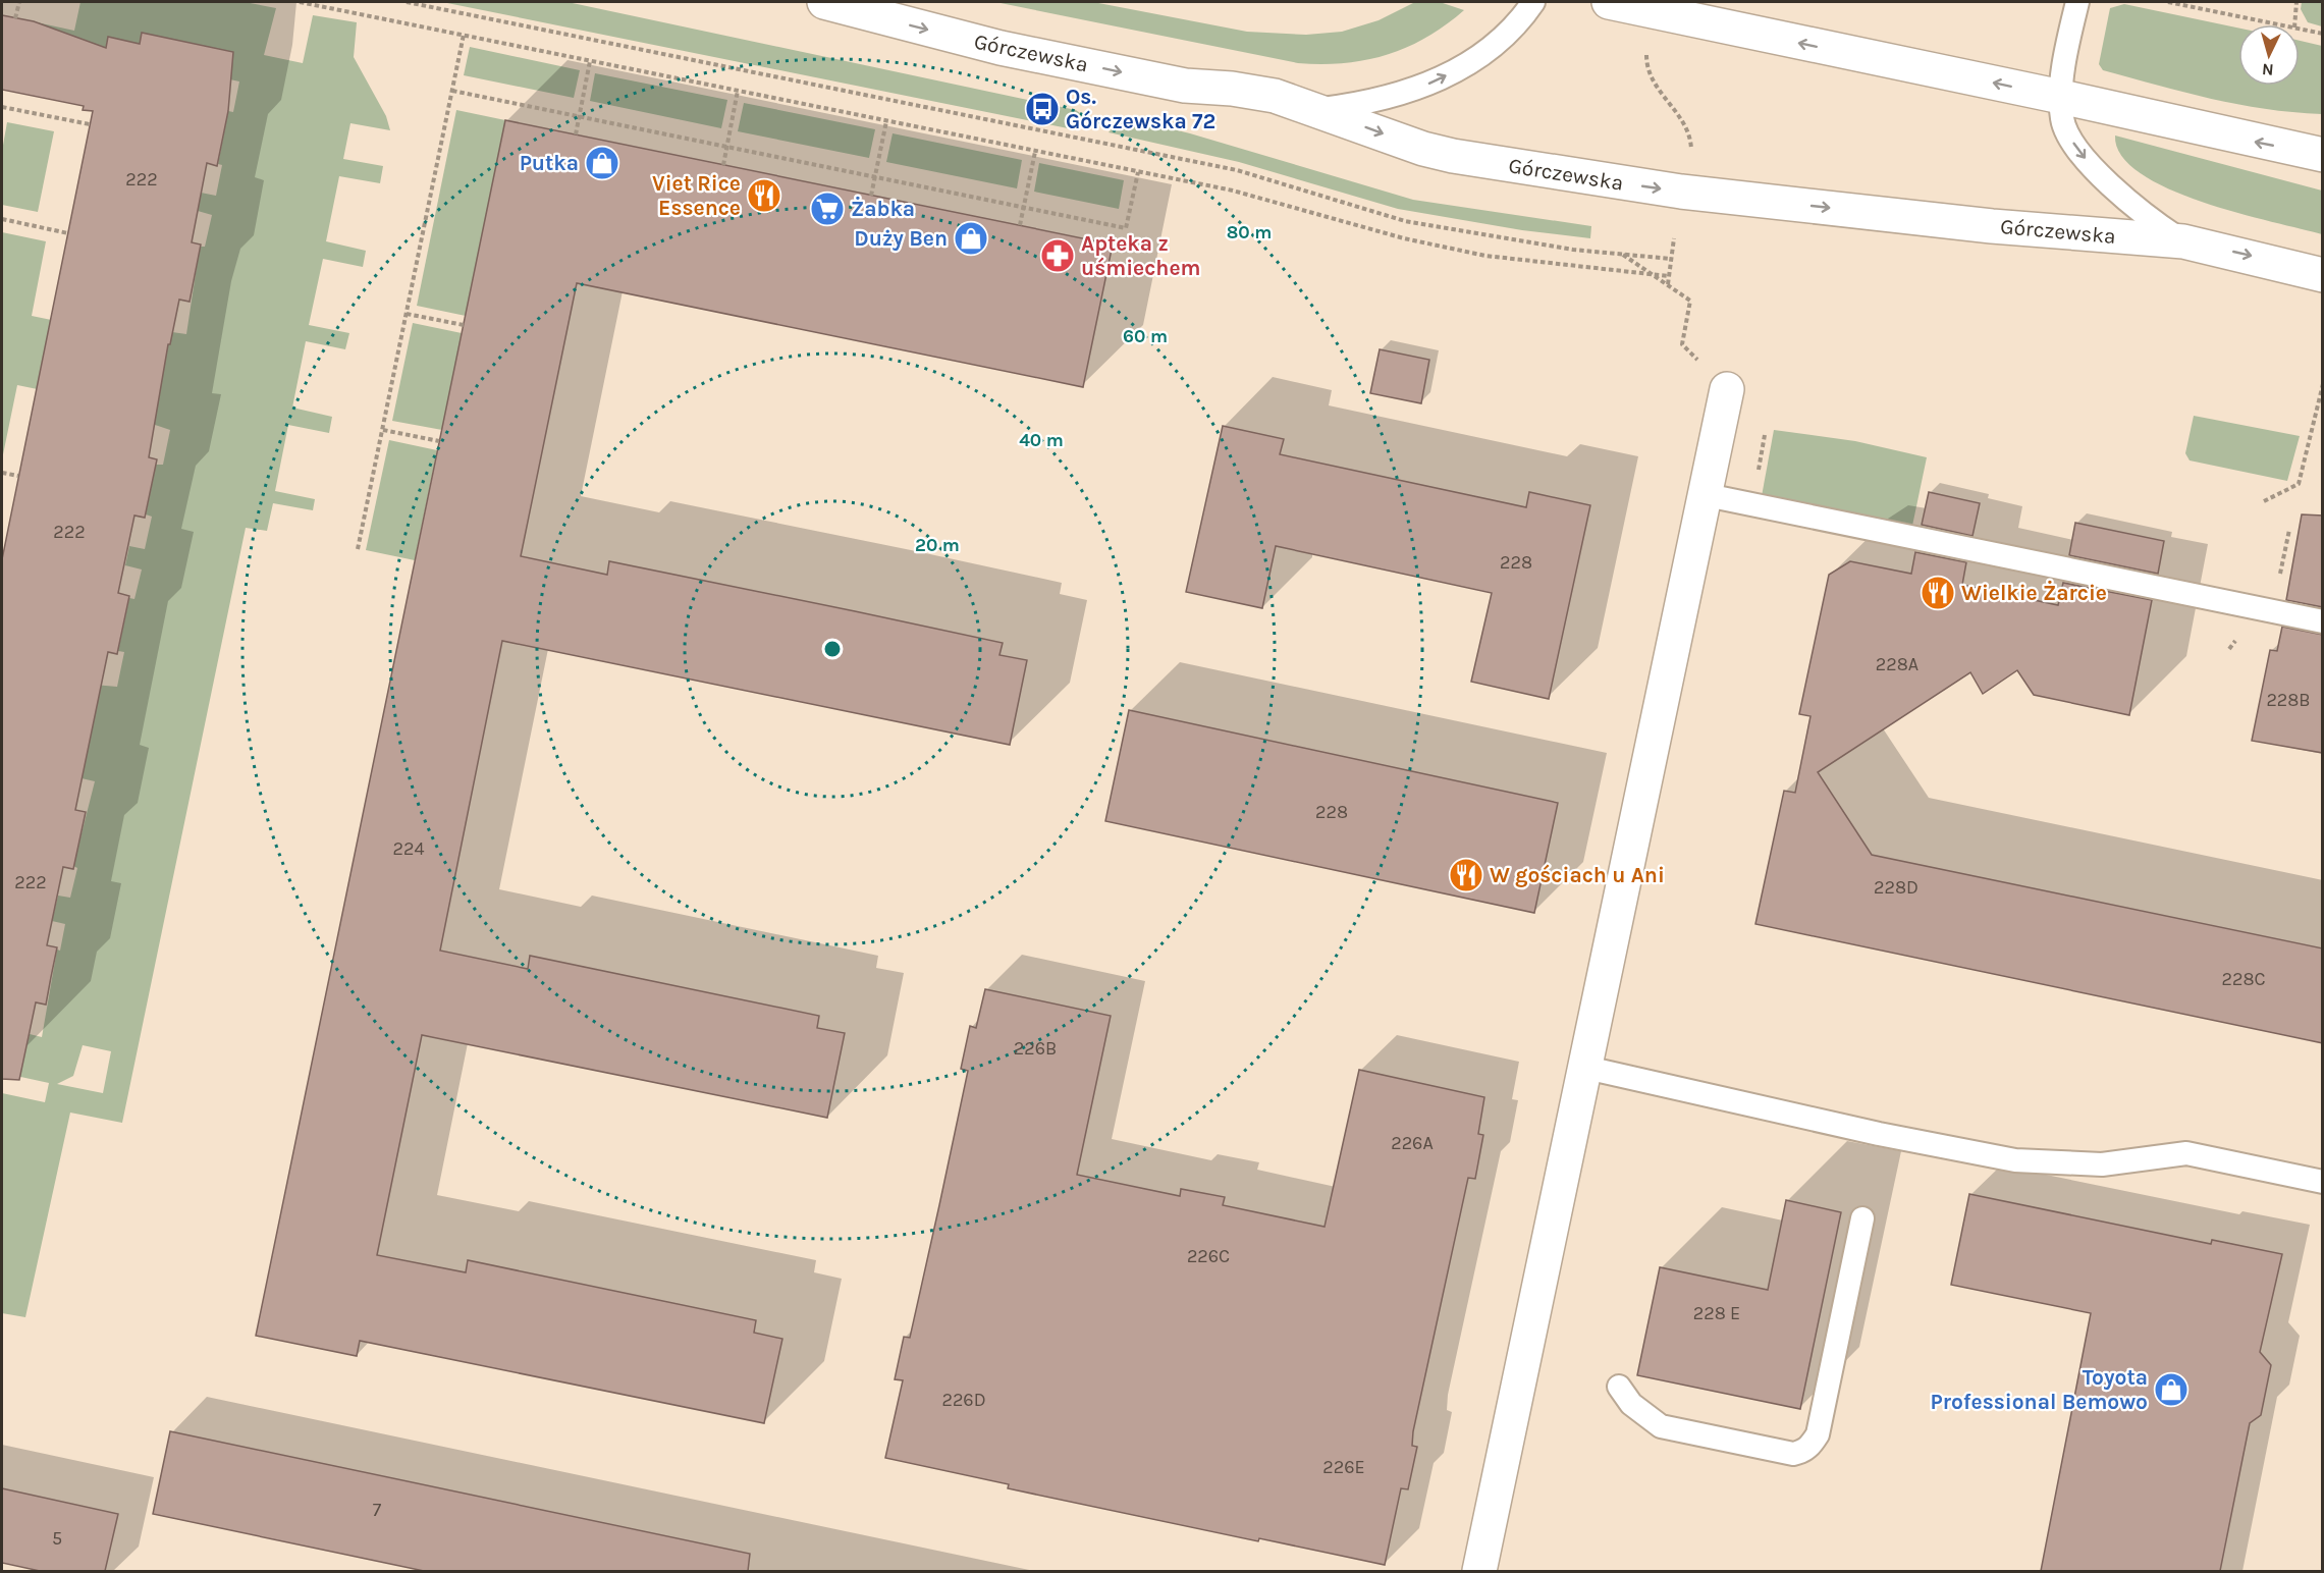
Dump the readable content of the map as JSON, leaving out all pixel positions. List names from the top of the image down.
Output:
{
  "streets": {
    "main road": ["Górczewska"]
  },
  "places": {
    "bus stop": ["Os. Górczewska 72"],
    "shop": ["Putka", "Duży Ben", "Toyota Professional Bemowo"],
    "restaurant": ["Viet Rice Essence", "Wielkie Żarcie", "W gościach u Ani"],
    "supermarket": ["Żabka"],
    "pharmacy": ["Apteka z uśmiechem"]
  },
  "house_numbers": [
    "222",
    "222",
    "228",
    "228A",
    "228B",
    "228",
    "224",
    "222",
    "228D",
    "228C",
    "226B",
    "226A",
    "226C",
    "228 E",
    "226D",
    "226E",
    "7",
    "5"
  ],
  "north": "bottom",
  "rings": [
    "80 m",
    "60 m",
    "40 m",
    "20 m"
  ]
}
